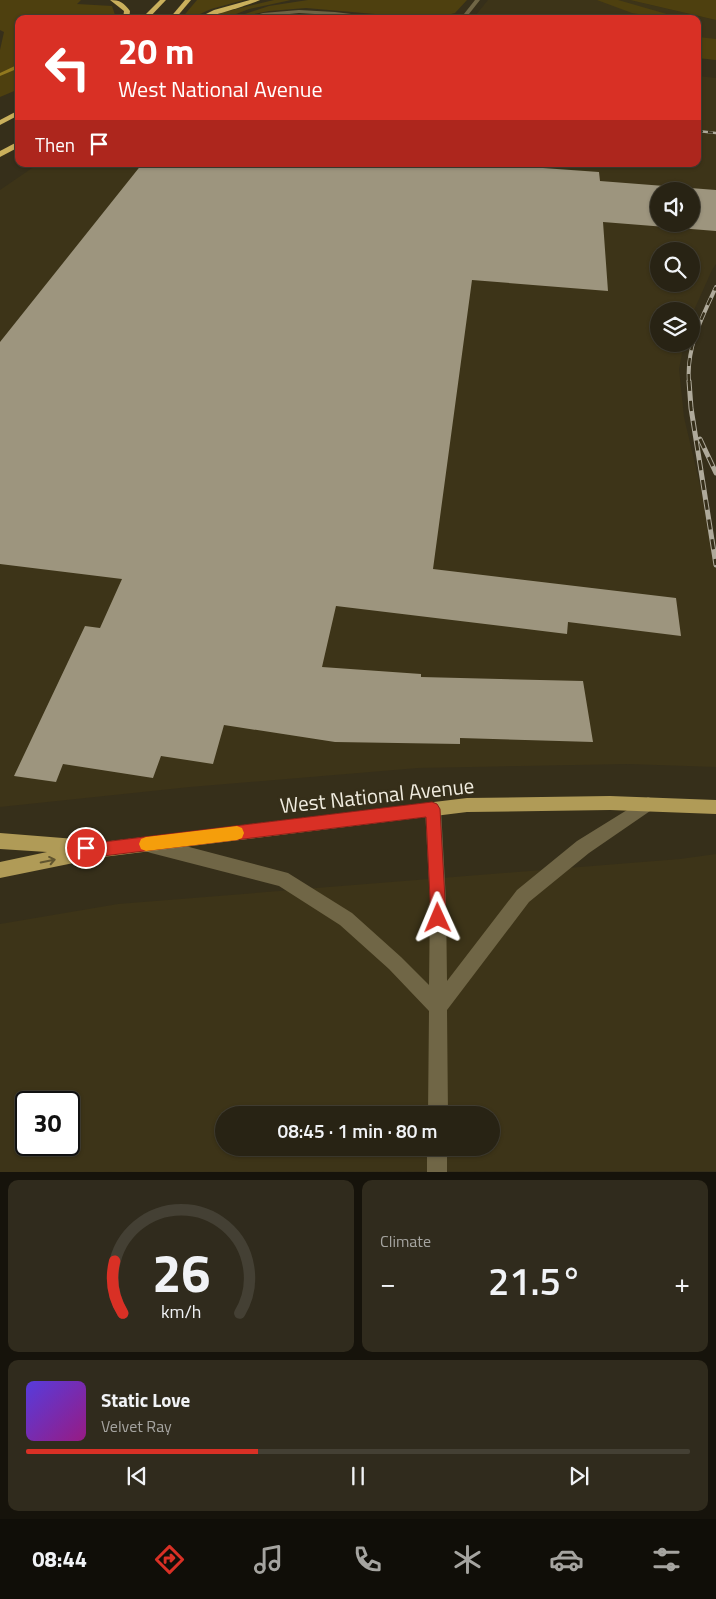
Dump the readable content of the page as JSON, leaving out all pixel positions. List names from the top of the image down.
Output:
{
  "streets": {
    "main road": ["West National Avenue"]
  },
  "page": {
    "turn": ["20 m", "West National Avenue"],
    "then": "Then",
    "limit": "30",
    "trip": "08:45 · 1 min · 80 m",
    "tile": "Climate",
    "heat": ["−", "21.5°", "+"],
    "song": ["Static Love", "Velvet Ray"],
    "tabs": "08:44",
    "gauge": ["26", "km/h"]
  }
}
